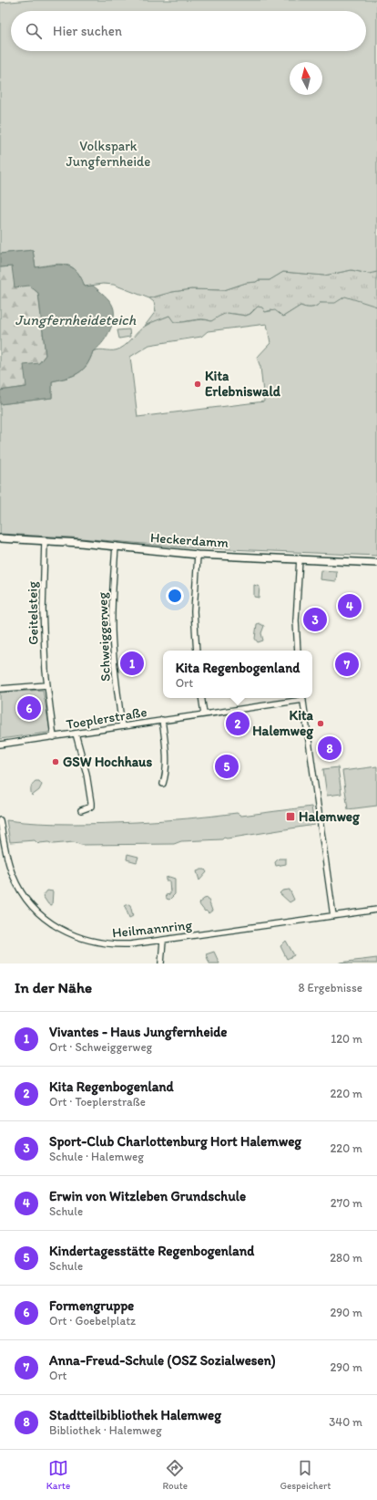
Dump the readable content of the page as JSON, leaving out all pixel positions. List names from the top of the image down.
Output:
{
  "streets": {
    "street": [
      "Heckerdamm",
      "Geitelsteig",
      "Schweiggerweg",
      "Toeplerstraße",
      "Heilmannring"
    ]
  },
  "crossings": [
    ["Heckerdamm", "Geitelsteig"],
    ["Heckerdamm", "Schweiggerweg"],
    ["Geitelsteig", "Toeplerstraße"],
    ["Schweiggerweg", "Toeplerstraße"]
  ],
  "water": ["Jungfernheideteich"],
  "parks": ["Volkspark Jungfernheide"],
  "places": {
    "other": ["Kita Erlebniswald", "Kita Halemweg", "GSW Hochhaus"],
    "transit": ["Halemweg"]
  },
  "north": "top",
  "page": {
    "search": "Hier suchen",
    "pins": [
      "4",
      "3",
      "1",
      "7",
      "6",
      "2",
      "8",
      "5"
    ],
    "popup": ["Kita Regenbogenland", "Ort"],
    "heading": ["In der Nähe", "8 Ergebnisse"],
    "list": [
      {
        "mark": "1",
        "name": "Vivantes - Haus Jungfernheide",
        "note": "Ort · Schweiggerweg",
        "value": "120 m"
      },
      {
        "mark": "2",
        "name": "Kita Regenbogenland",
        "note": "Ort · Toeplerstraße",
        "value": "220 m"
      },
      {
        "mark": "3",
        "name": "Sport-Club Charlottenburg Hort Halemweg",
        "note": "Schule · Halemweg",
        "value": "220 m"
      },
      {
        "mark": "4",
        "name": "Erwin von Witzleben Grundschule",
        "note": "Schule",
        "value": "270 m"
      },
      {
        "mark": "5",
        "name": "Kindertagesstätte Regenbogenland",
        "note": "Schule",
        "value": "280 m"
      },
      {
        "mark": "6",
        "name": "Formengruppe",
        "note": "Ort · Goebelplatz",
        "value": "290 m"
      },
      {
        "mark": "7",
        "name": "Anna-Freud-Schule (OSZ Sozialwesen)",
        "note": "Ort",
        "value": "290 m"
      },
      {
        "mark": "8",
        "name": "Stadtteilbibliothek Halemweg",
        "note": "Bibliothek · Halemweg",
        "value": "340 m"
      }
    ],
    "nav": ["Karte", "Route", "Gespeichert"]
  }
}
